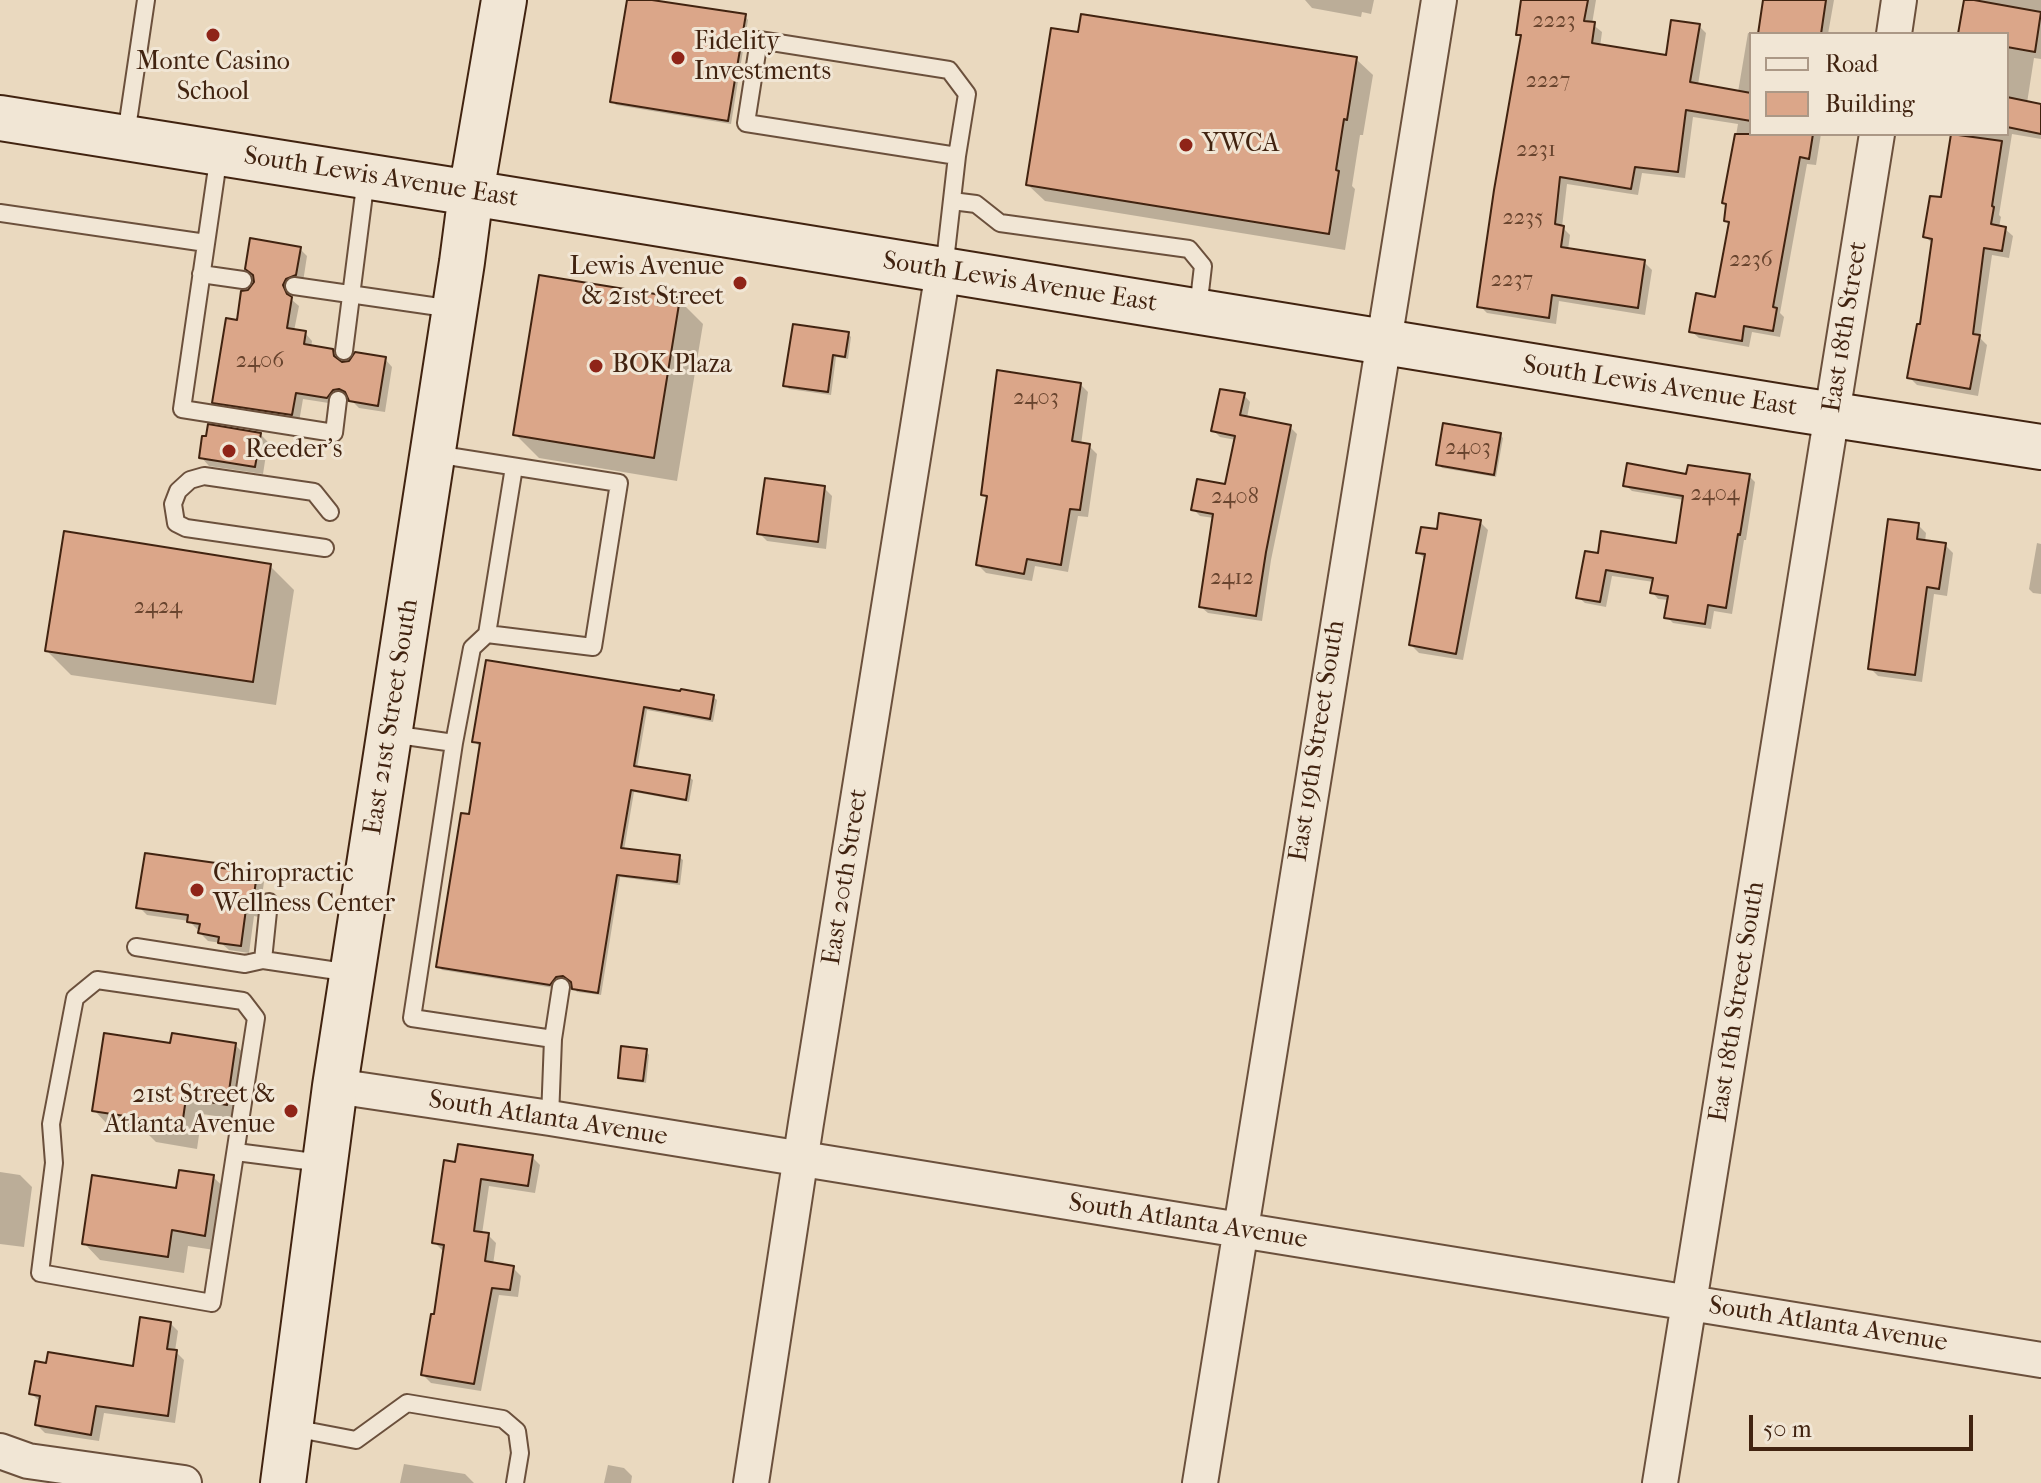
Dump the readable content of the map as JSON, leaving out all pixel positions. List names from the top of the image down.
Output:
{
  "streets": {
    "main road": ["South Lewis Avenue East", "East 21st Street South"],
    "street": [
      "East 18th Street",
      "East 19th Street South",
      "East 20th Street",
      "East 18th Street South",
      "South Atlanta Avenue"
    ]
  },
  "crossings": [
    ["South Lewis Avenue East", "East 18th Street"],
    ["South Lewis Avenue East", "East 21st Street South"],
    ["South Lewis Avenue East", "East 19th Street South"],
    ["South Lewis Avenue East", "East 20th Street"],
    ["East 18th Street", "East 18th Street South"],
    ["East 21st Street South", "South Atlanta Avenue"],
    ["East 19th Street South", "South Atlanta Avenue"],
    ["East 20th Street", "South Atlanta Avenue"],
    ["East 18th Street South", "South Atlanta Avenue"]
  ],
  "places": [
    "Monte Casino School",
    "Fidelity Investments",
    "YWCA",
    "Lewis Avenue & 21st Street",
    "BOK Plaza",
    "Reeder's",
    "Chiropractic Wellness Center",
    "21st Street & Atlanta Avenue"
  ],
  "house_numbers": [
    "2223",
    "2227",
    "2231",
    "2235",
    "2236",
    "2237",
    "2406",
    "2403",
    "2403",
    "2404",
    "2408",
    "2412",
    "2424"
  ],
  "legend": ["Road", "Building"],
  "scale_bar": "50 m"
}
